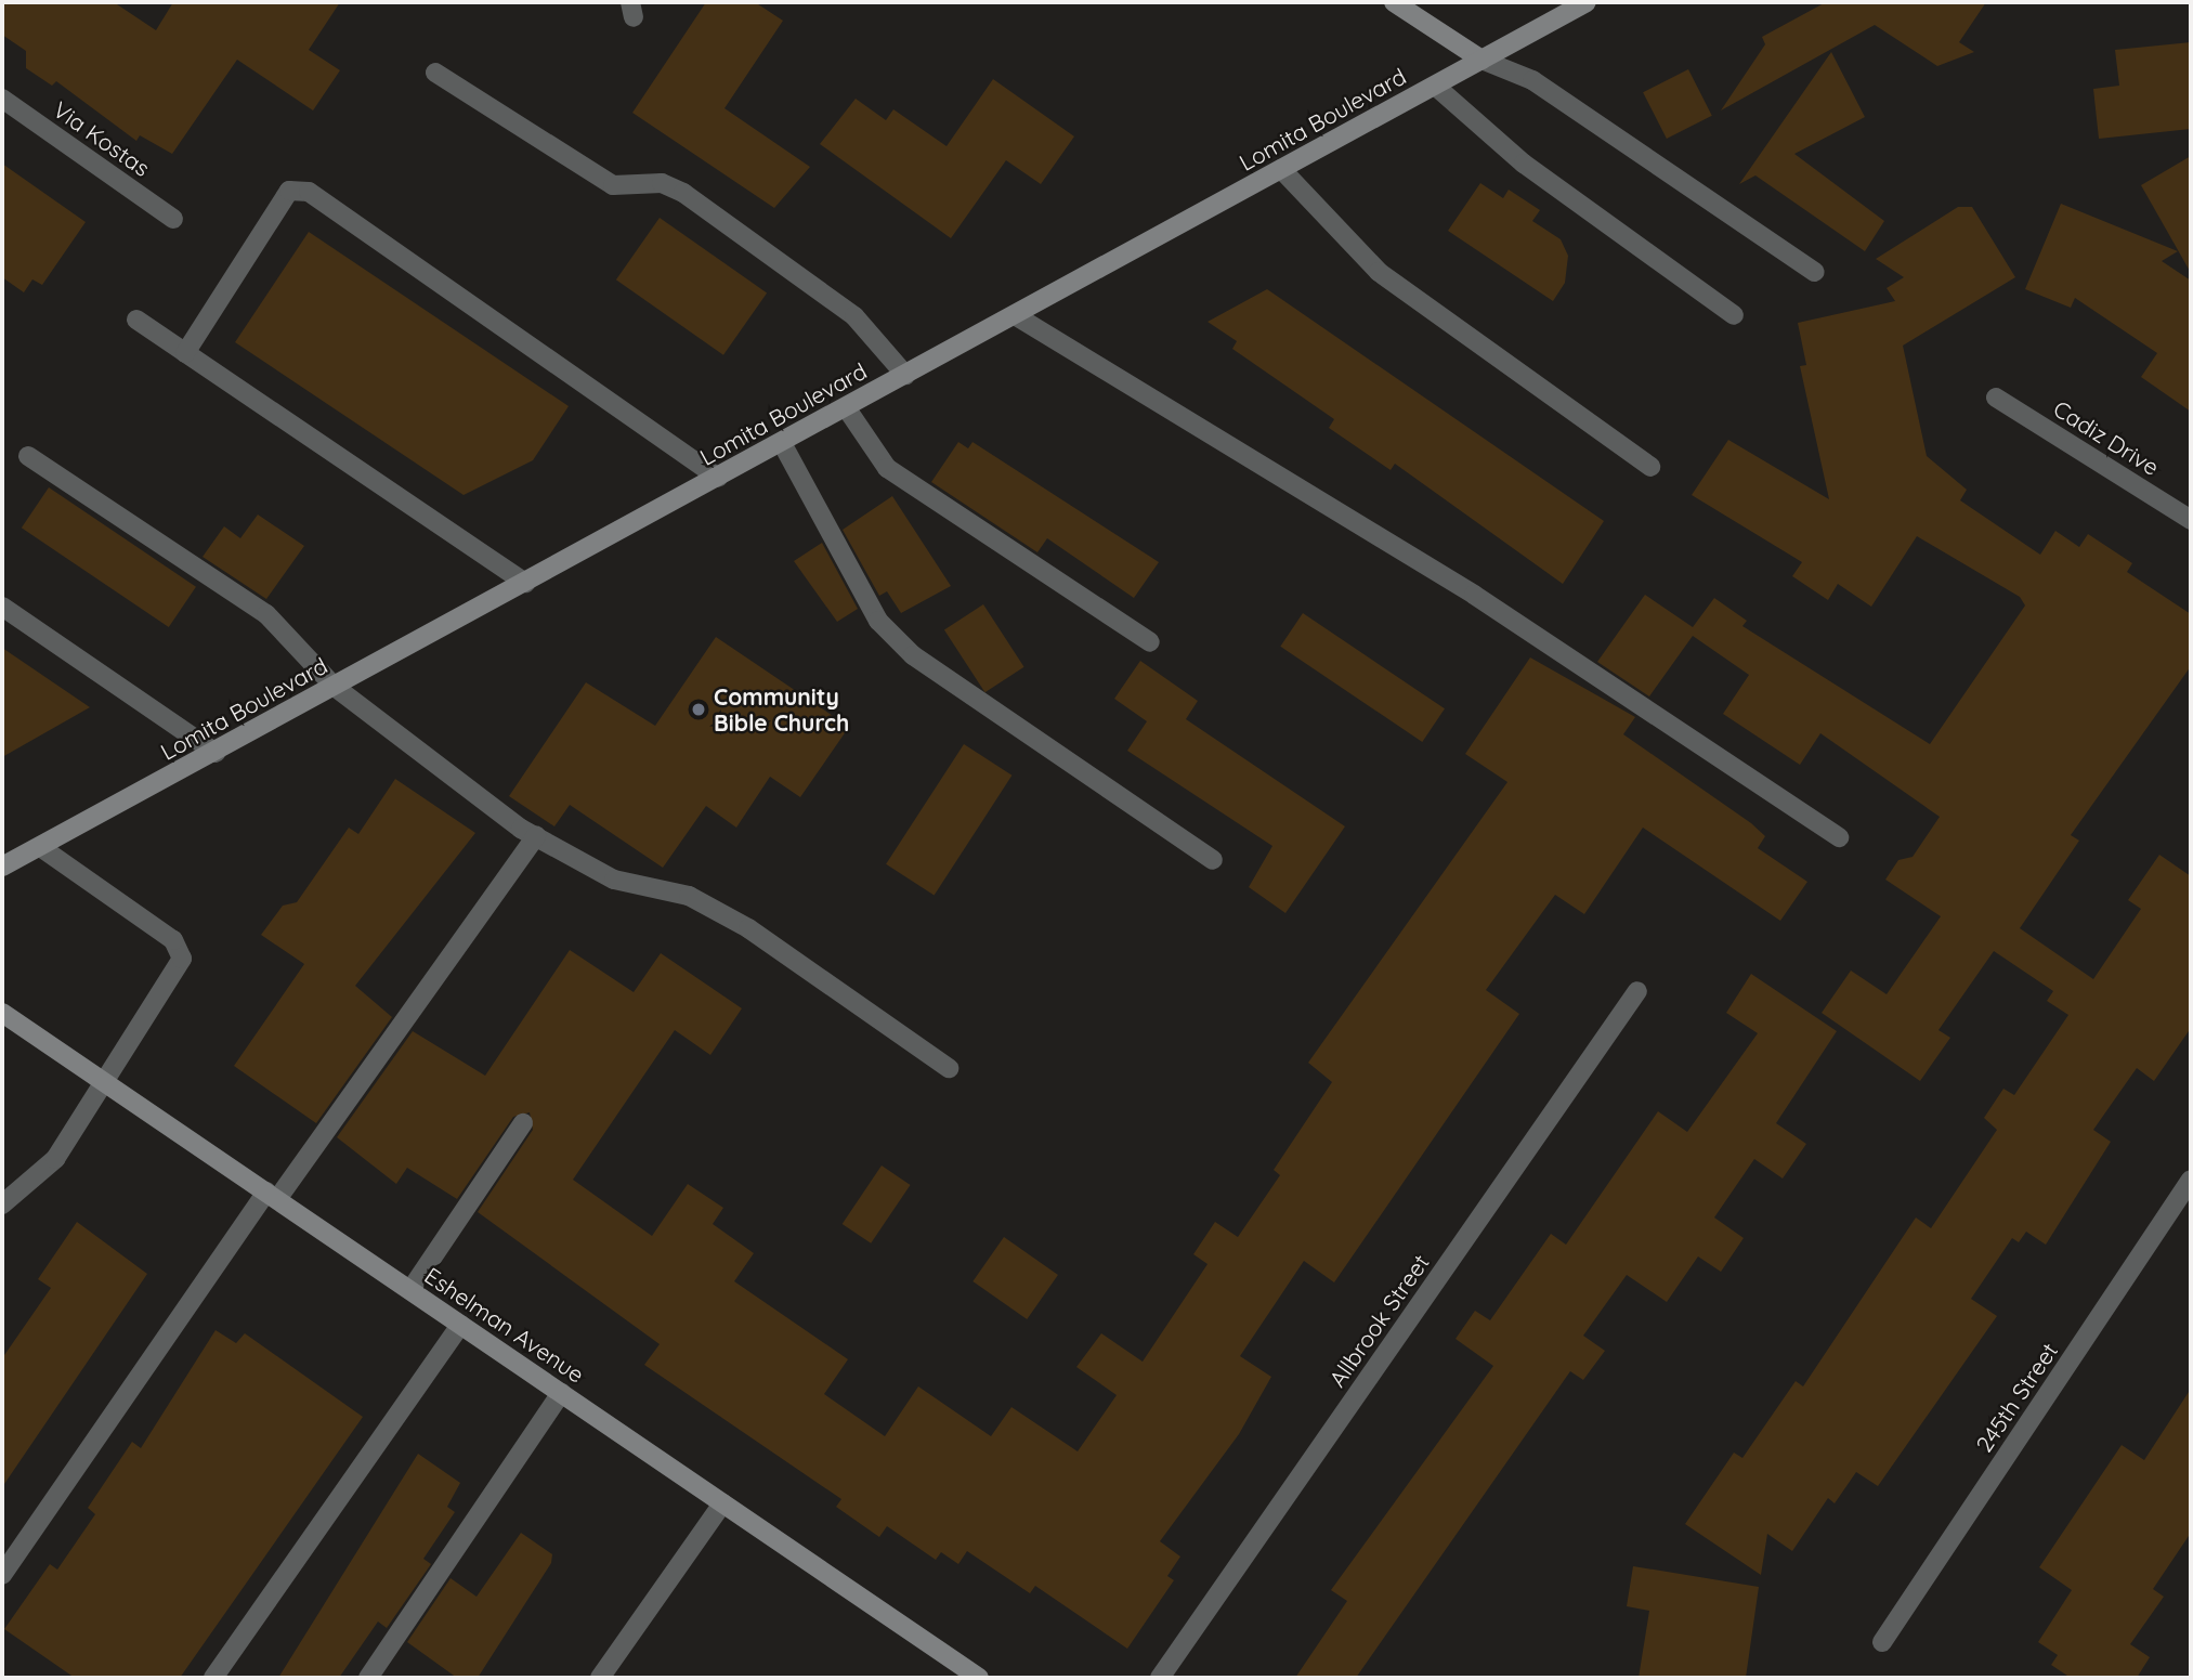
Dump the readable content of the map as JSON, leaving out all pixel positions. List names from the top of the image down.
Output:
{
  "streets": {
    "main road": ["Lomita Boulevard", "Eshelman Avenue"],
    "street": [
      "Via Kostas",
      "Cadiz Drive",
      "Allbrook Street",
      "245th Street"
    ]
  },
  "places": ["Community Bible Church"]
}
